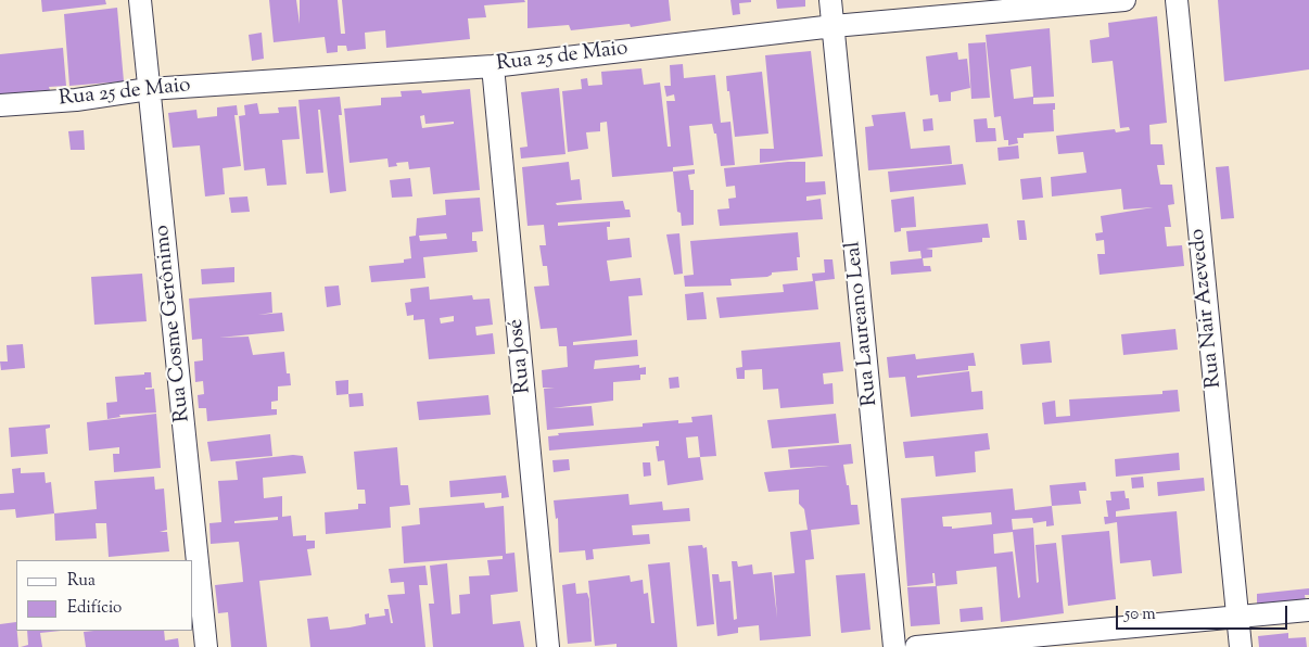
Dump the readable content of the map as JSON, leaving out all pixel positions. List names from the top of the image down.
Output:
{
  "streets": {
    "street": [
      "Rua 25 de Maio",
      "Rua Nair Azevedo",
      "Rua Cosme Gerônimo",
      "Rua Laureano Leal",
      "Rua José"
    ]
  },
  "crossings": [
    ["Rua 25 de Maio", "Rua Cosme Gerônimo"],
    ["Rua 25 de Maio", "Rua Laureano Leal"],
    ["Rua 25 de Maio", "Rua José"]
  ],
  "legend": ["Rua", "Edifício"],
  "scale_bar": "50 m"
}
